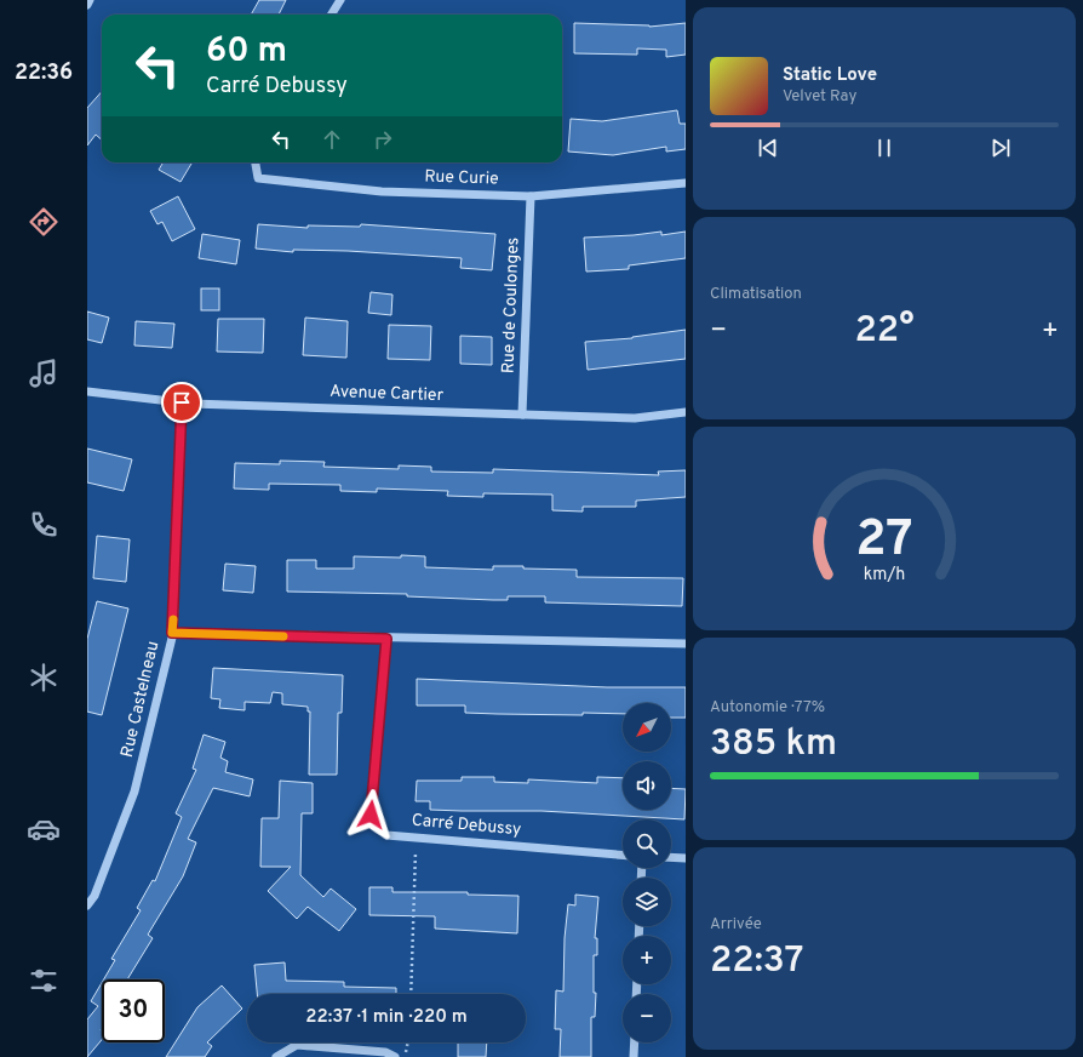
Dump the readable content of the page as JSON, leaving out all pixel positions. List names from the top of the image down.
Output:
{
  "streets": {
    "street": [
      "Rue Curie",
      "Rue de Coulonges",
      "Avenue Cartier",
      "Rue Castelneau",
      "Carré Debussy"
    ]
  },
  "crossings": [
    ["Rue Curie", "Rue de Coulonges"],
    ["Rue de Coulonges", "Avenue Cartier"],
    ["Avenue Cartier", "Rue Castelneau"]
  ],
  "north": "bottom left",
  "page": {
    "tabs": "22:36",
    "turn": ["60 m", "Carré Debussy"],
    "song": ["Static Love", "Velvet Ray"],
    "tile": [
      "Climatisation",
      ["Autonomie · 77%", "385 km"],
      ["Arrivée", "22:37"]
    ],
    "heat": ["−", "22°", "+"],
    "map_buttons": ["+", "−"],
    "limit": "30",
    "trip": "22:37 · 1 min · 220 m",
    "gauge": ["27", "km/h"]
  }
}
